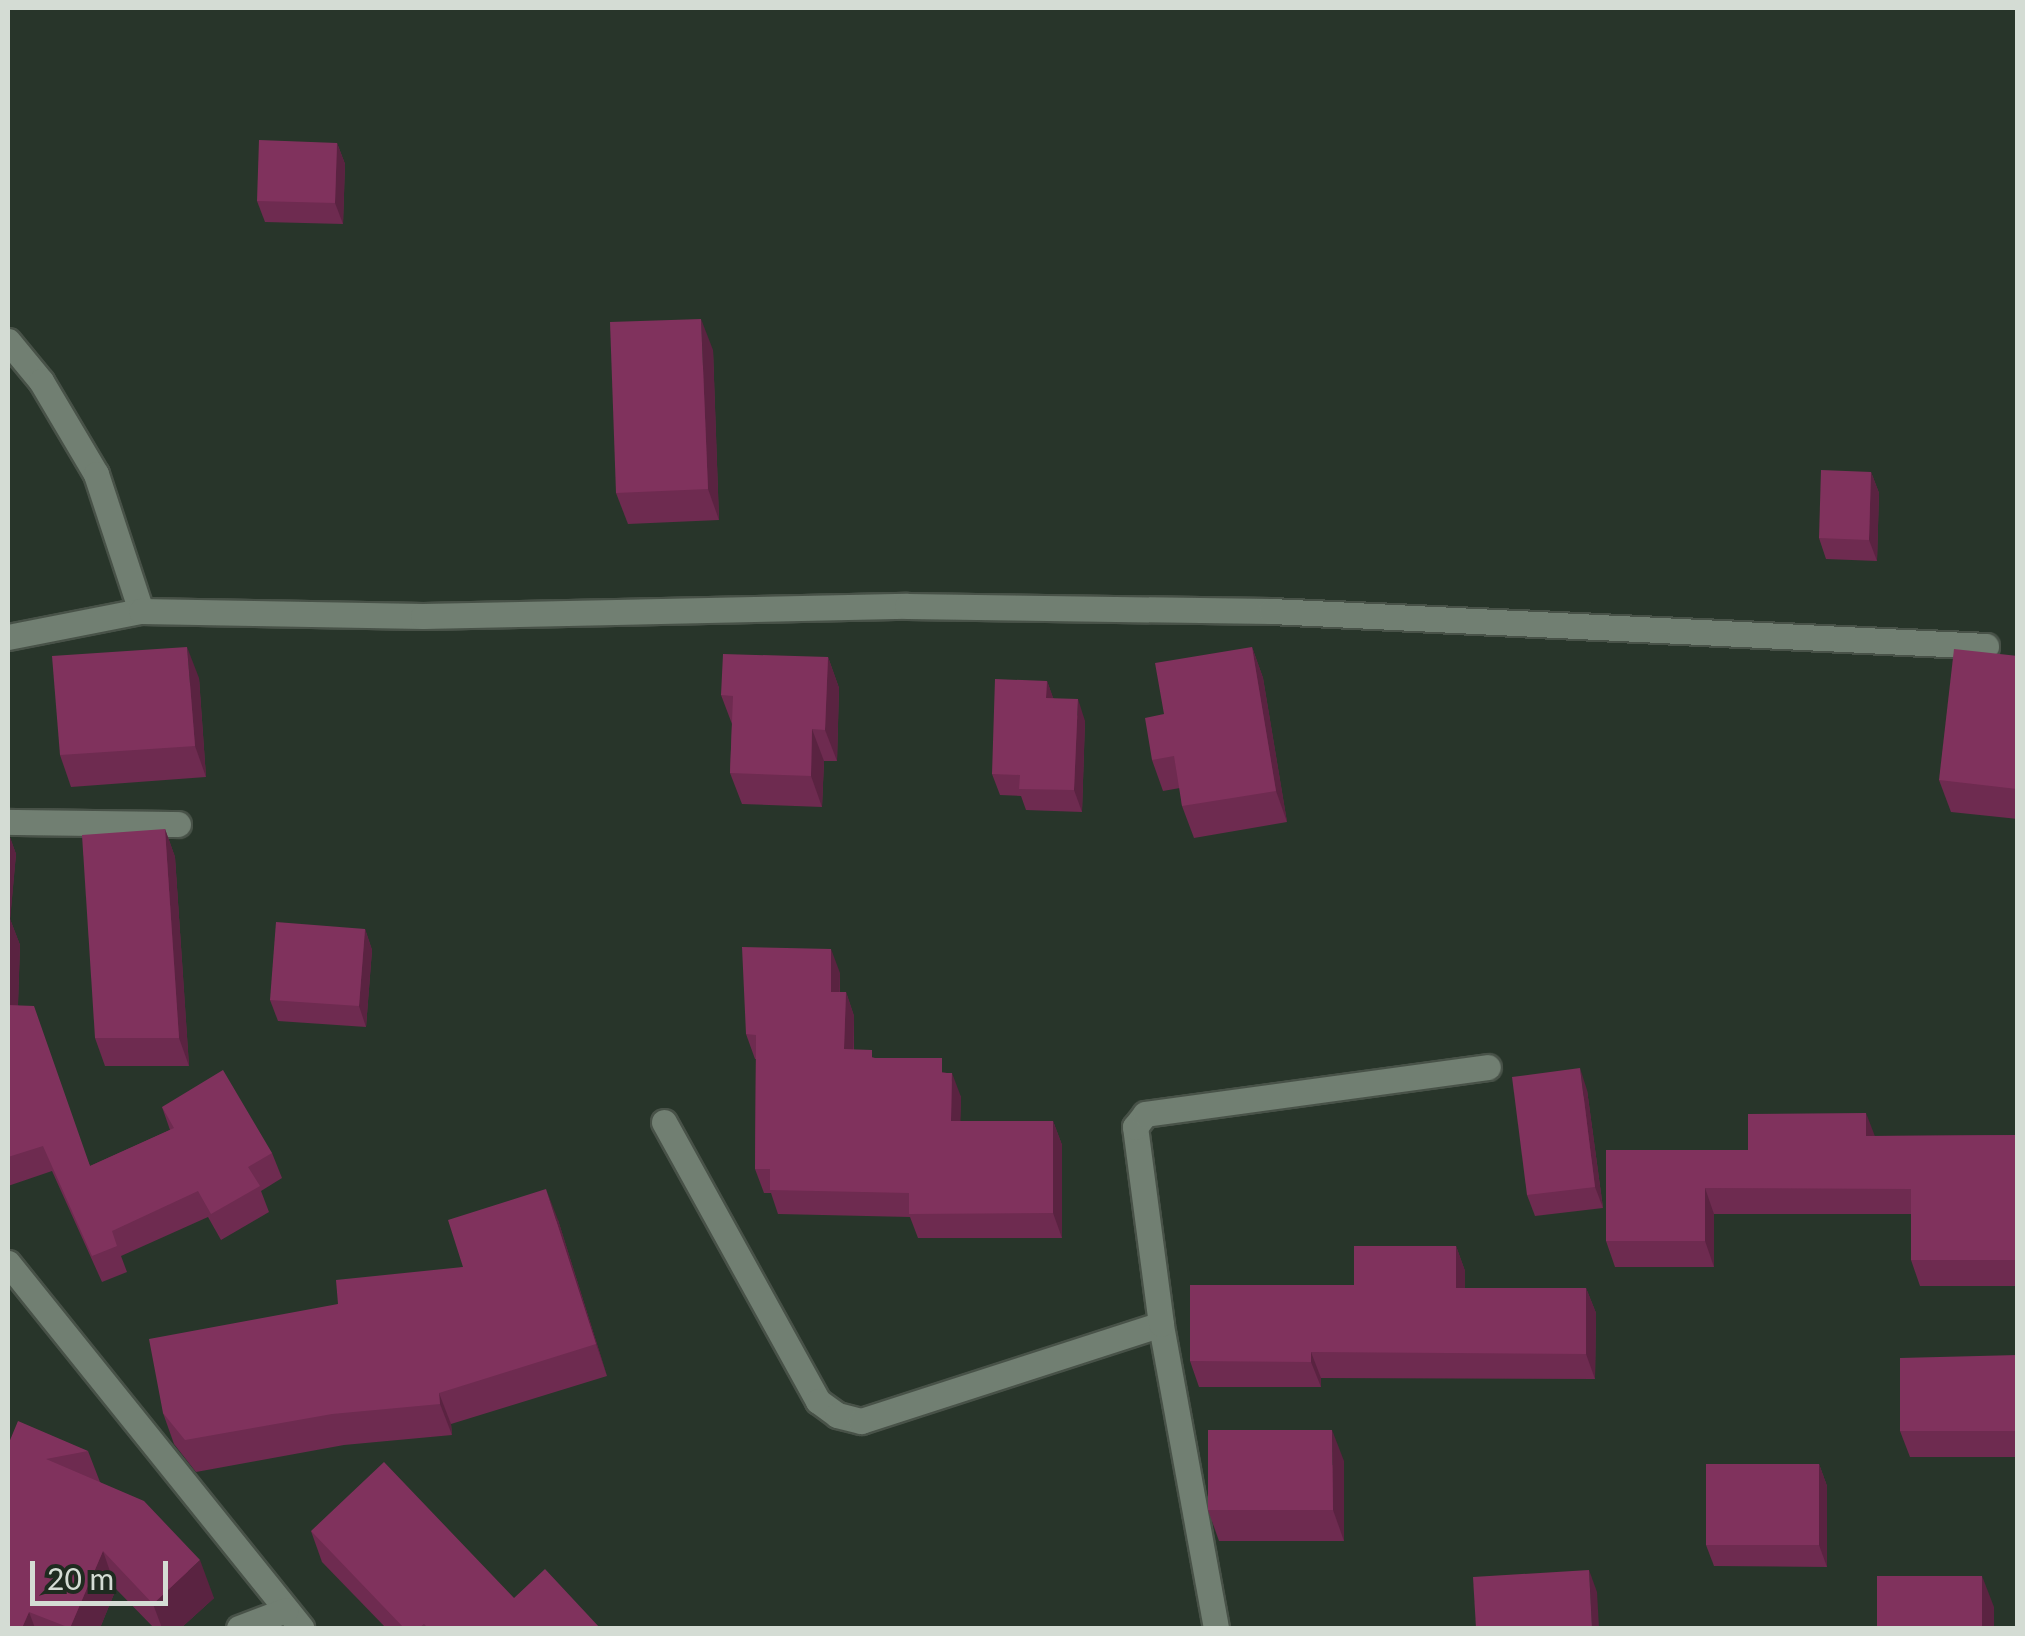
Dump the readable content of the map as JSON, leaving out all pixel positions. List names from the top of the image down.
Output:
{
  "scale_bar": "20 m"
}
